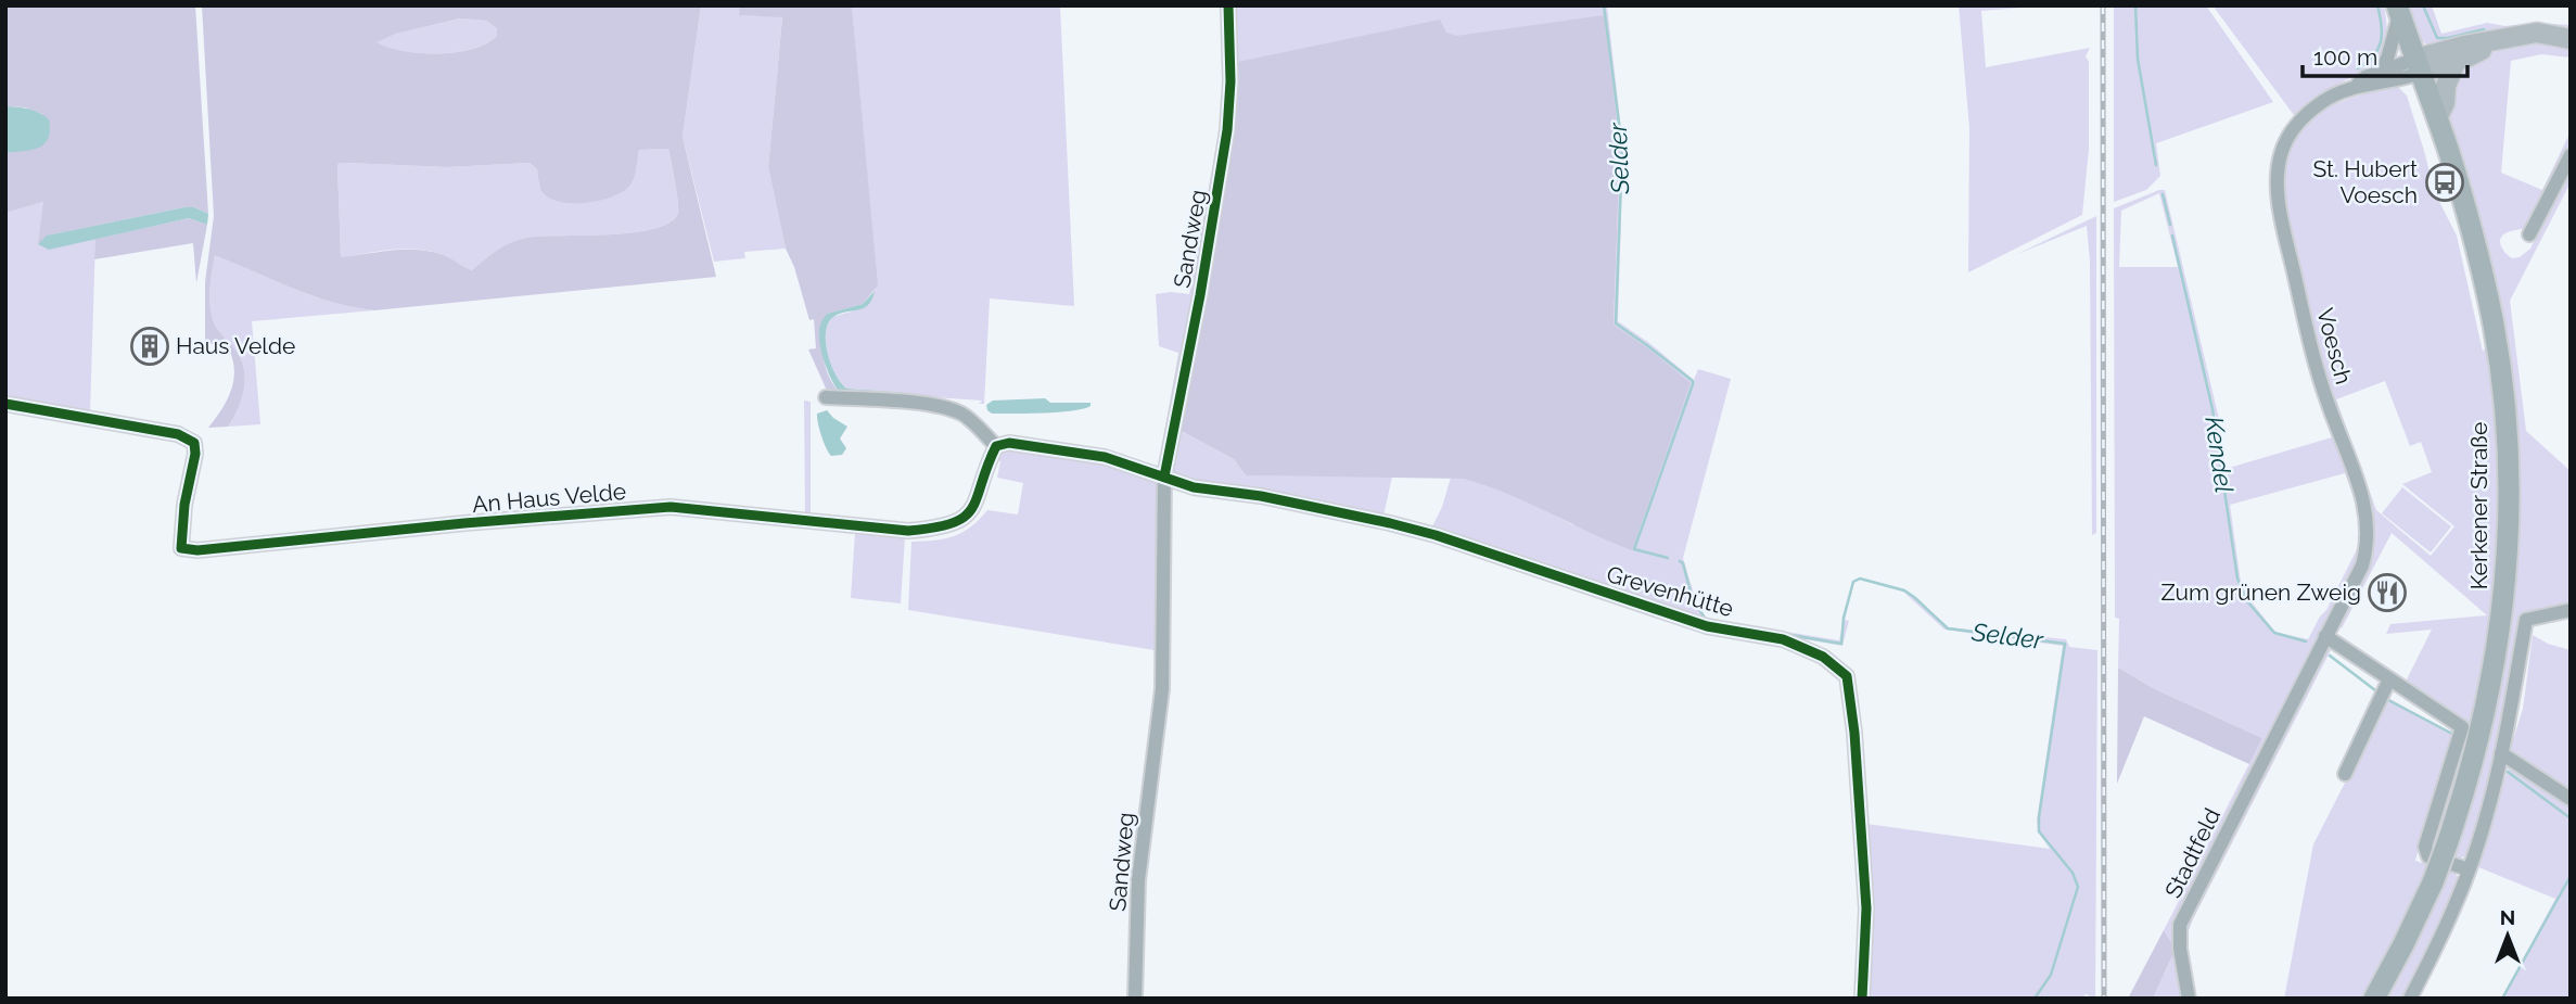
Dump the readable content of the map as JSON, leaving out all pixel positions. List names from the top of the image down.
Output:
{
  "streets": {
    "main road": ["Kerkener Straße"],
    "street": [
      "Sandweg",
      "Voesch",
      "An Haus Velde",
      "Grevenhütte",
      "Stadtfeld"
    ]
  },
  "crossings": [
    ["Sandweg", "Grevenhütte"],
    ["Voesch", "Kerkener Straße"],
    ["Voesch", "Stadtfeld"]
  ],
  "water": ["Selder", "Kendel"],
  "places": {
    "bus stop": ["St. Hubert Voesch"],
    "building": ["Haus Velde"],
    "restaurant": ["Zum grünen Zweig"]
  },
  "scale_bar": "100 m",
  "north": "top"
}
